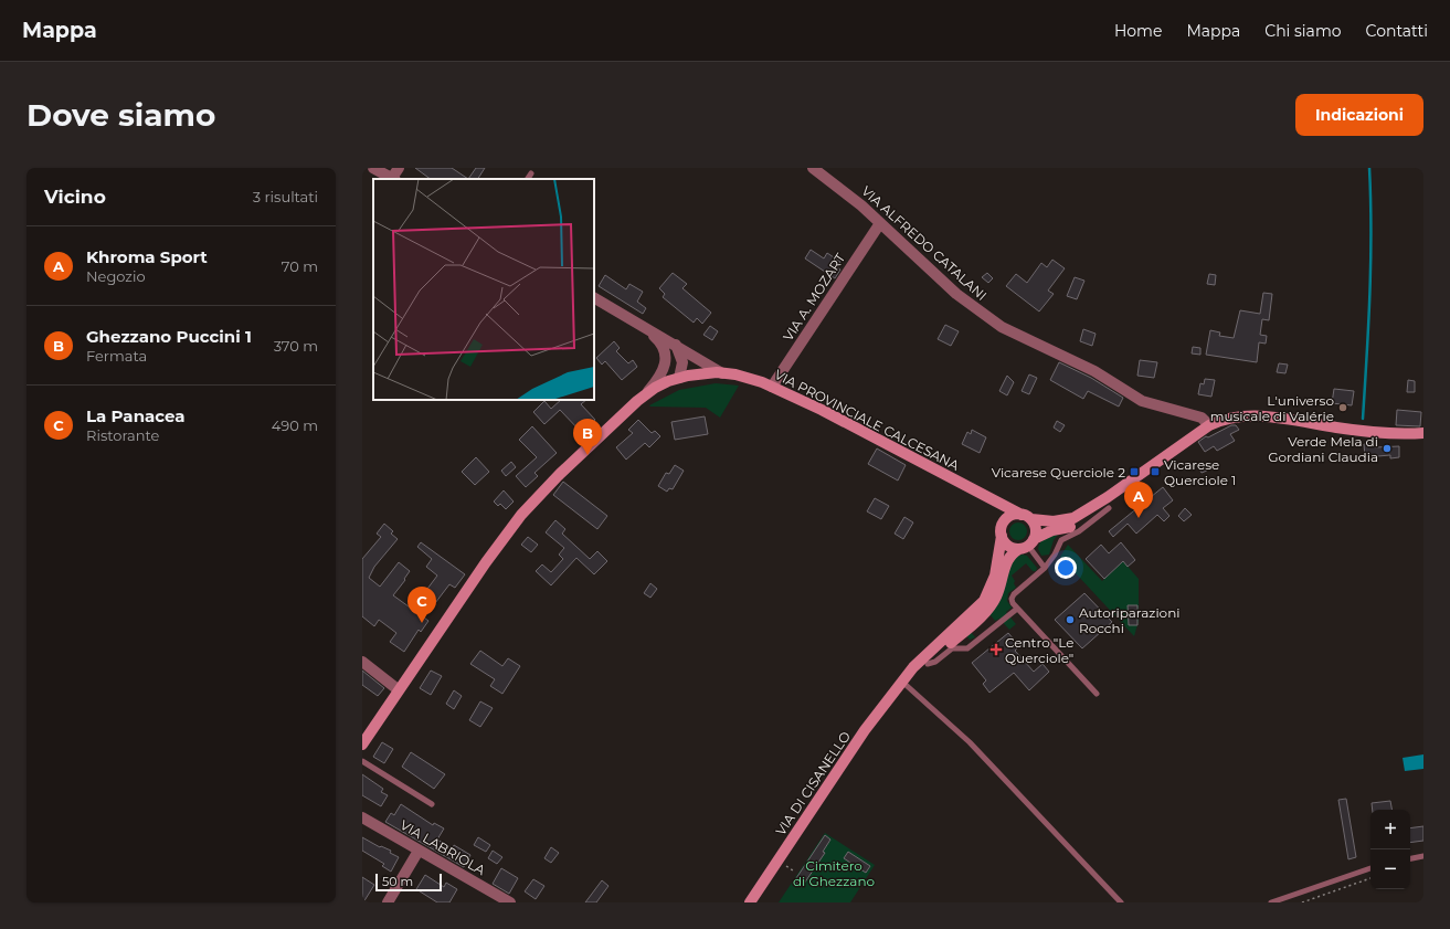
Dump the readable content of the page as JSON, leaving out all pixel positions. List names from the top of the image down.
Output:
{
  "streets": {
    "main road": ["VIA PROVINCIALE CALCESANA", "VIA DI CISANELLO"],
    "street": ["VIA ALFREDO CATALANI", "VIA A. MOZART", "VIA LABRIOLA"]
  },
  "crossings": [
    ["VIA ALFREDO CATALANI", "VIA A. MOZART"],
    ["VIA A. MOZART", "VIA PROVINCIALE CALCESANA"],
    ["VIA PROVINCIALE CALCESANA", "VIA DI CISANELLO"]
  ],
  "parks": ["Cimitero di Ghezzano"],
  "places": {
    "other": ["L'universo musicale di Valérie", "Verde Mela di Gordiani Claudia", "Autoriparazioni Rocchi"],
    "transit": ["Vicarese Querciole 2", "Vicarese Querciole 1"],
    "health": ["Centro \"Le Querciole\""]
  },
  "scale_bar": "50 m",
  "page": {
    "header": "Mappa",
    "nav": [
      "Home",
      "Mappa",
      "Chi siamo",
      "Contatti"
    ],
    "buttons": "Indicazioni",
    "title": "Dove siamo",
    "heading": ["Vicino", "3 risultati"],
    "list": [
      {
        "mark": "A",
        "name": "Khroma Sport",
        "note": "Negozio",
        "value": "70 m"
      },
      {
        "mark": "B",
        "name": "Ghezzano Puccini 1",
        "note": "Fermata",
        "value": "370 m"
      },
      {
        "mark": "C",
        "name": "La Panacea",
        "note": "Ristorante",
        "value": "490 m"
      }
    ],
    "pins": ["B", "A", "C"],
    "map_buttons": ["+", "−"],
    "scale": "50 m"
  }
}
